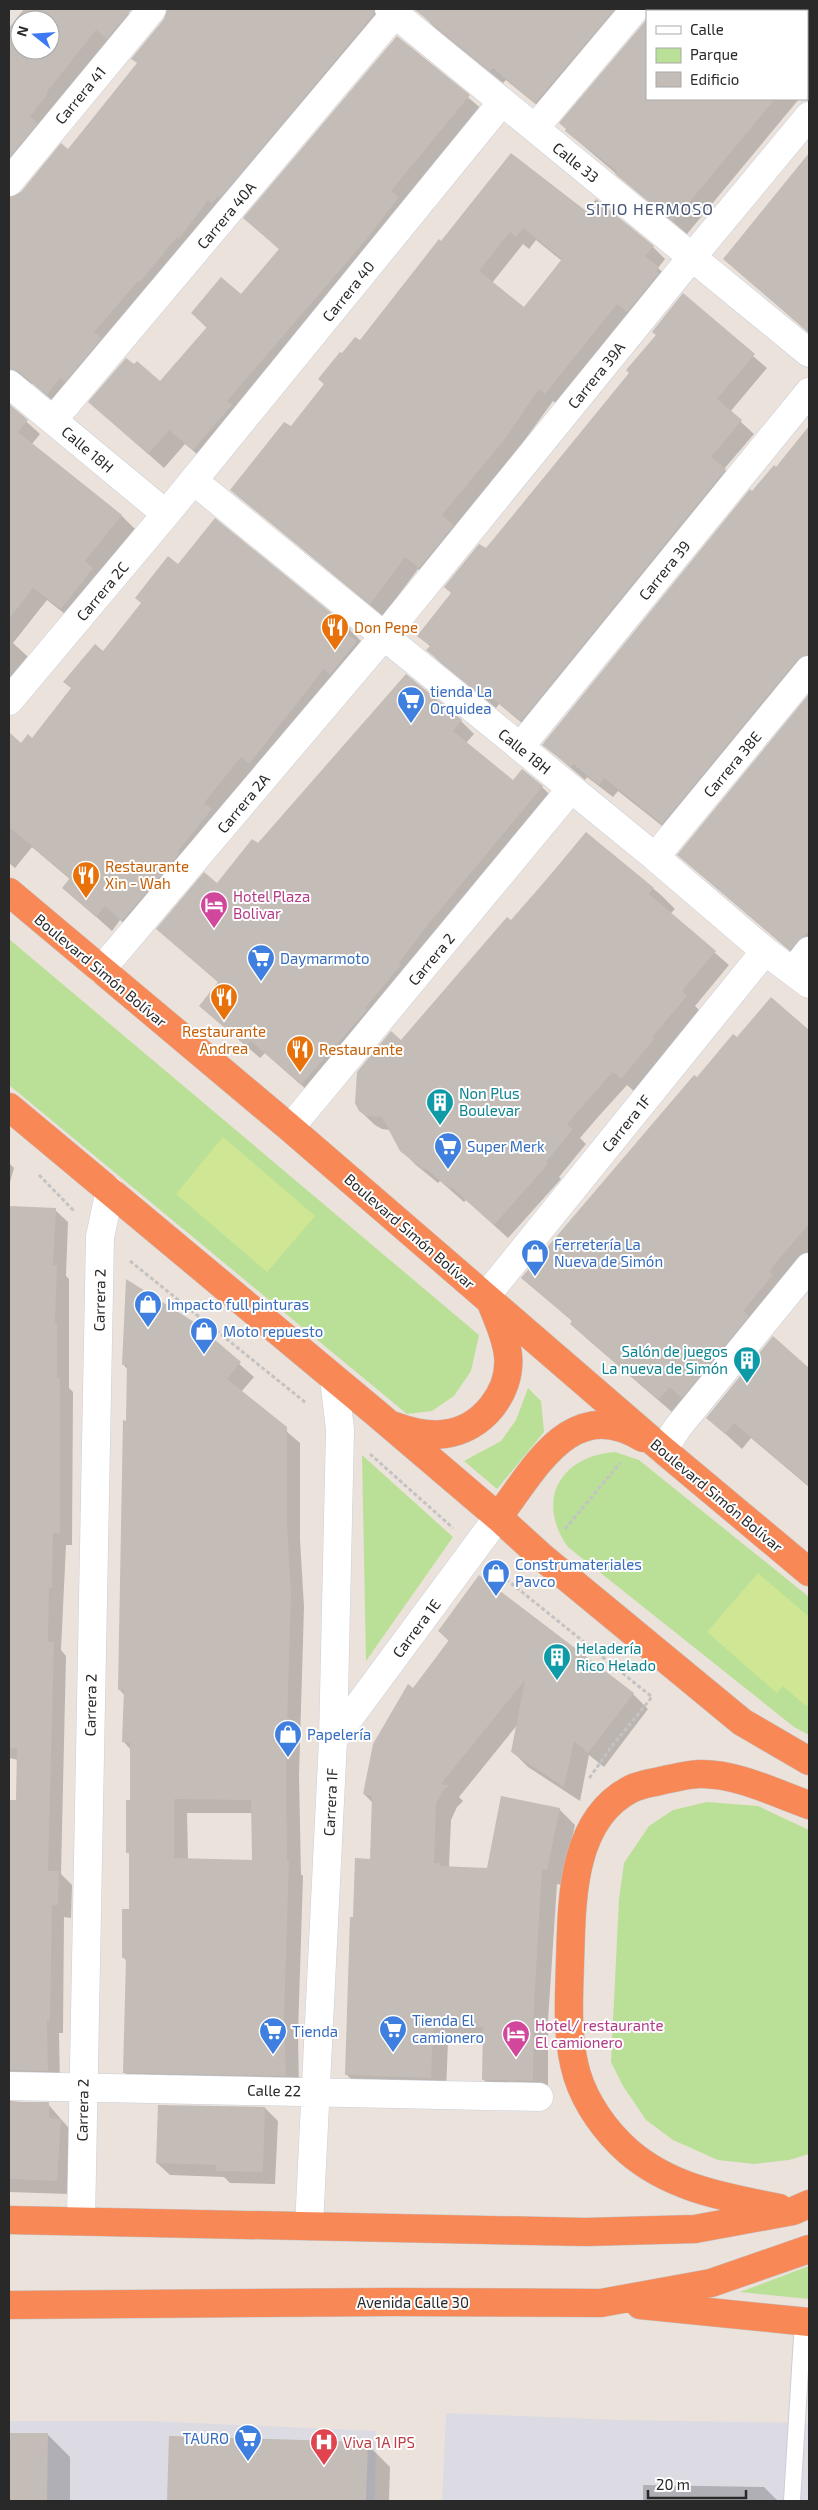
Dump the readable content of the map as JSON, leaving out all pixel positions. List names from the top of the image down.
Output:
{
  "streets": {
    "highway": ["Boulevard Simón Bolívar", "Avenida Calle 30"],
    "street": [
      "Carrera 41",
      "Calle 33",
      "Carrera 40A",
      "Carrera 40",
      "Carrera 39A",
      "Calle 18H",
      "Carrera 39",
      "Carrera 2C",
      "Carrera 38E",
      "Carrera 2A",
      "Carrera 2",
      "Carrera 1F",
      "Carrera 1E",
      "Calle 22"
    ]
  },
  "crossings": [
    ["Calle 33", "Carrera 40A"],
    ["Calle 33", "Carrera 40"],
    ["Calle 33", "Carrera 39A"],
    ["Carrera 40A", "Calle 18H"],
    ["Carrera 40", "Calle 18H"],
    ["Carrera 40", "Carrera 2C"],
    ["Carrera 39A", "Calle 18H"],
    ["Carrera 39A", "Carrera 2A"],
    ["Calle 18H", "Carrera 39"],
    ["Calle 18H", "Carrera 2C"],
    ["Calle 18H", "Carrera 38E"],
    ["Calle 18H", "Carrera 2A"],
    ["Calle 18H", "Carrera 2"],
    ["Calle 18H", "Carrera 1F"],
    ["Carrera 2A", "Boulevard Simón Bolívar"],
    ["Carrera 2", "Boulevard Simón Bolívar"],
    ["Carrera 2", "Calle 22"],
    ["Boulevard Simón Bolívar", "Carrera 1F"],
    ["Carrera 1F", "Carrera 1E"],
    ["Carrera 1F", "Calle 22"]
  ],
  "districts": ["SITIO HERMOSO"],
  "places": {
    "restaurant": [
      "Don Pepe",
      "Restaurante Xin - Wah",
      "Restaurante Andrea",
      "Restaurante"
    ],
    "supermarket": [
      "tienda La Orquidea",
      "Daymarmoto",
      "Super Merk",
      "Tienda El camionero",
      "Tienda",
      "TAURO"
    ],
    "hotel": ["Hotel Plaza Bolivar", "Hotel/ restaurante El camionero"],
    "building": ["Non Plus Boulevar", "Salón de juegos La nueva de Simón", "Heladería Rico Helado"],
    "shop": [
      "Ferretería La Nueva de Simón",
      "Impacto full pinturas",
      "Moto repuesto",
      "Construmateriales Pavco",
      "Papelería"
    ],
    "hospital": ["Viva 1A IPS"]
  },
  "legend": ["Calle", "Parque", "Edificio"],
  "scale_bar": "20 m",
  "north": "left"
}
